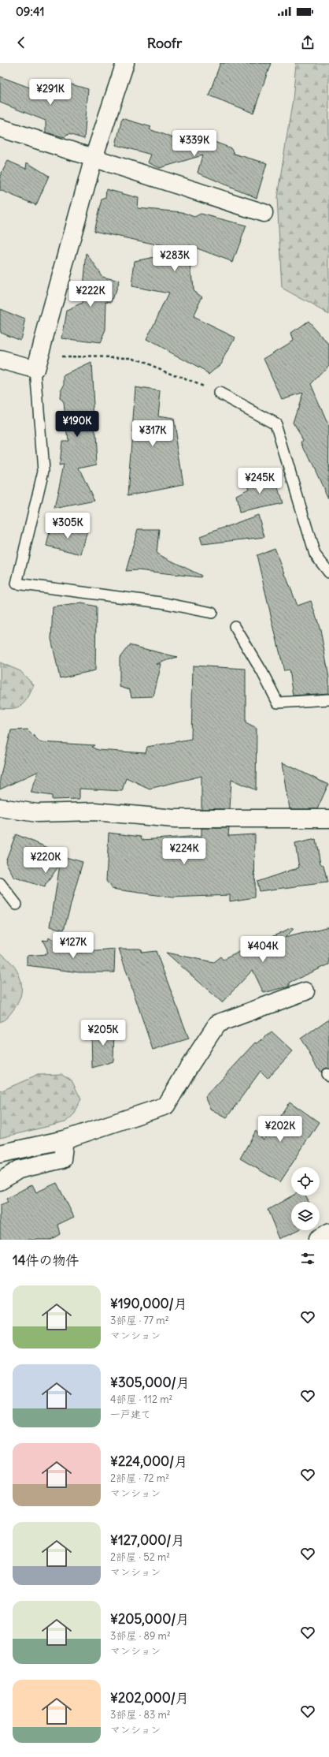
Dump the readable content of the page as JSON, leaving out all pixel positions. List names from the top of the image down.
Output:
{
  "page": {
    "status": "09:41",
    "header": "Roofr",
    "price": [
      "¥291K",
      "¥339K",
      "¥283K",
      "¥222K",
      "¥190K",
      "¥317K",
      "¥245K",
      "¥305K",
      "¥224K",
      "¥220K",
      "¥127K",
      "¥404K",
      "¥205K",
      "¥202K"
    ],
    "heading": "14件の物件",
    "list": [
      {
        "name": "¥190,000/月",
        "note": "3部屋 · 77 m² · マンション"
      },
      {
        "name": "¥305,000/月",
        "note": "4部屋 · 112 m² · 一戸建て"
      },
      {
        "name": "¥224,000/月",
        "note": "2部屋 · 72 m² · マンション"
      },
      {
        "name": "¥127,000/月",
        "note": "2部屋 · 52 m² · マンション"
      },
      {
        "name": "¥205,000/月",
        "note": "3部屋 · 89 m² · マンション"
      },
      {
        "name": "¥202,000/月",
        "note": "3部屋 · 83 m² · マンション"
      }
    ]
  }
}
